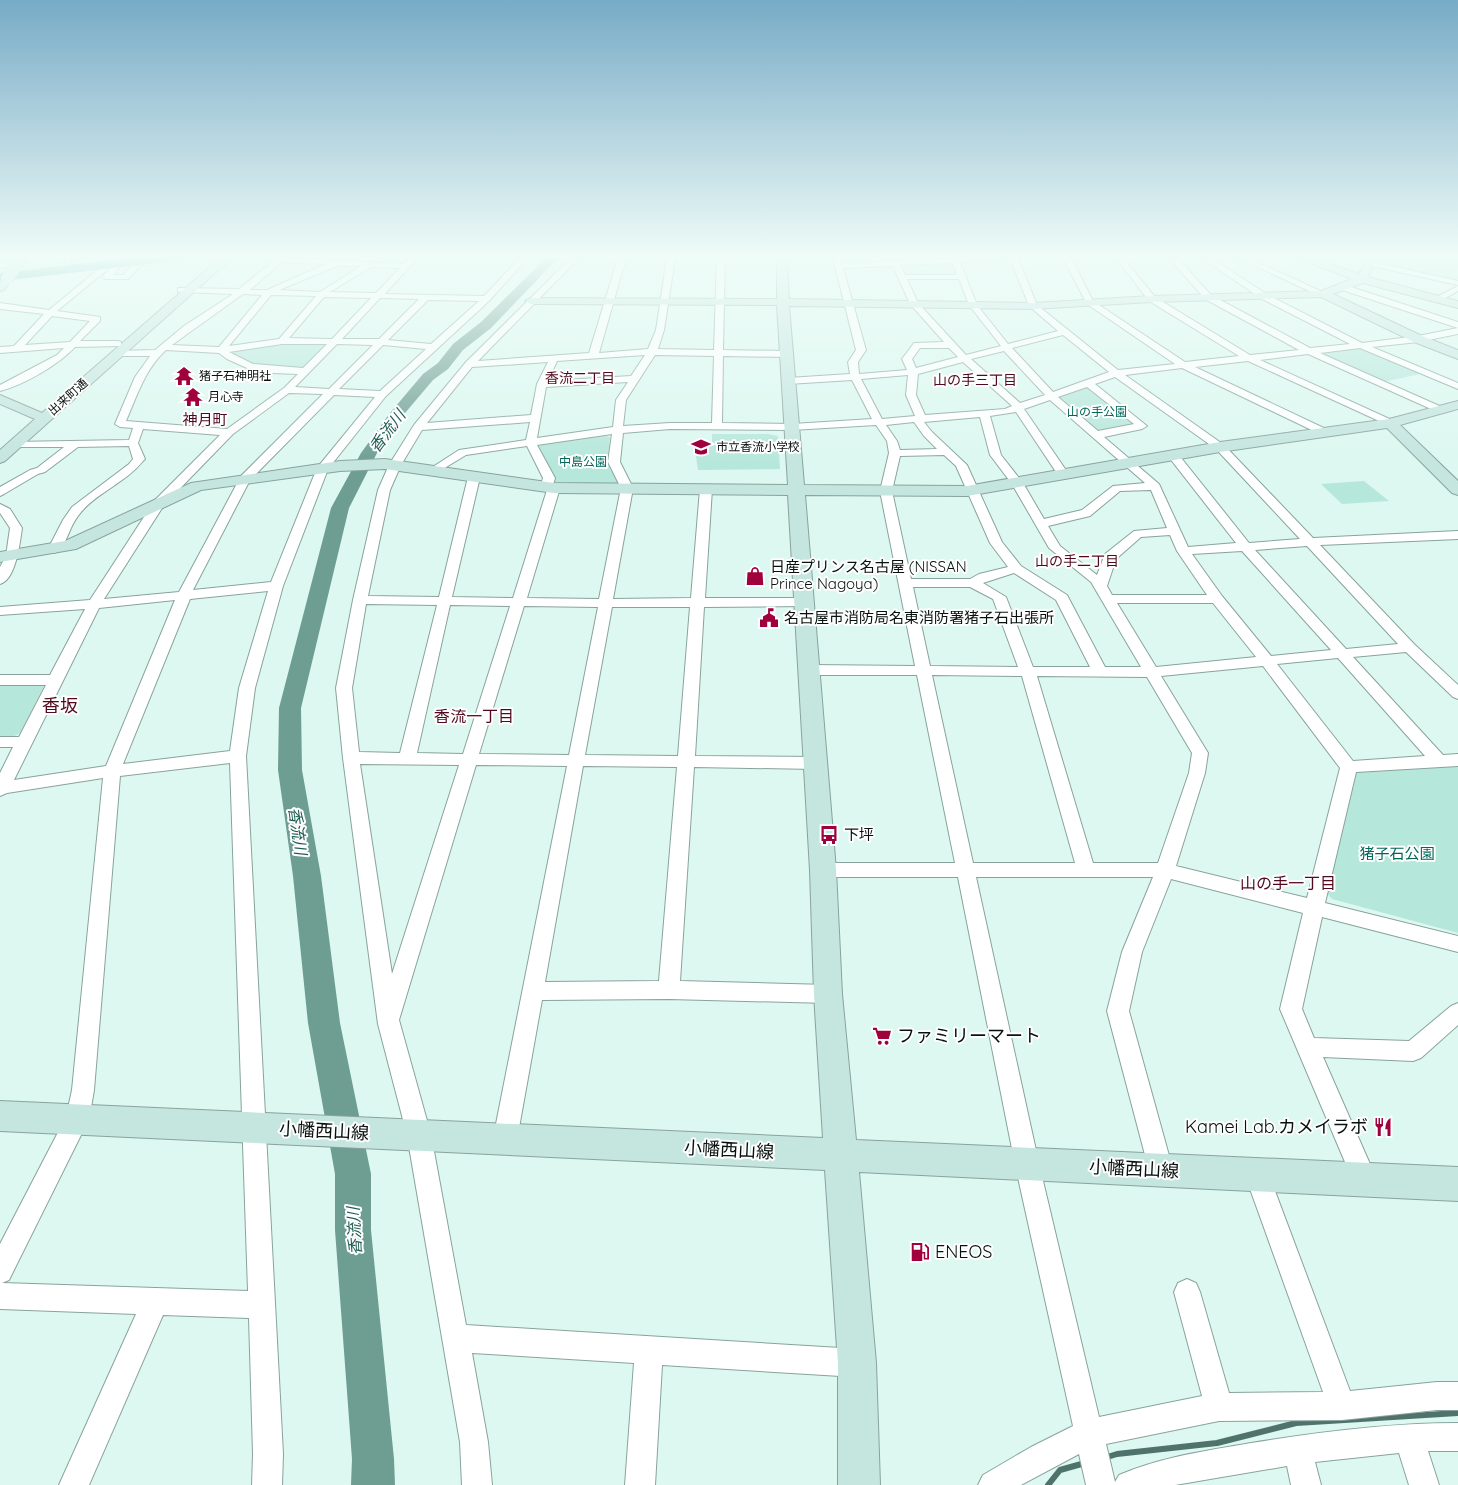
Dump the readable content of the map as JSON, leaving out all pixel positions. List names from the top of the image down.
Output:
{
  "streets": {
    "street": ["出来町通", "小幡西山線"]
  },
  "districts": [
    "香流二丁目",
    "山の手三丁目",
    "神月町",
    "山の手二丁目",
    "香坂",
    "香流一丁目",
    "山の手一丁目"
  ],
  "water": ["香流川"],
  "parks": ["山の手公園", "中島公園", "猪子石公園"],
  "places": {
    "temple": ["猪子石神明社", "月心寺"],
    "school or university": ["市立香流小学校"],
    "shop": ["日産プリンス名古屋 (NISSAN Prince Nagoya)"],
    "public building": ["名古屋市消防局名東消防署猪子石出張所"],
    "bus stop": ["下坪"],
    "supermarket": ["ファミリーマート"],
    "restaurant": ["Kamei Lab.カメイラボ"],
    "fuel station": ["ENEOS"]
  }
}
